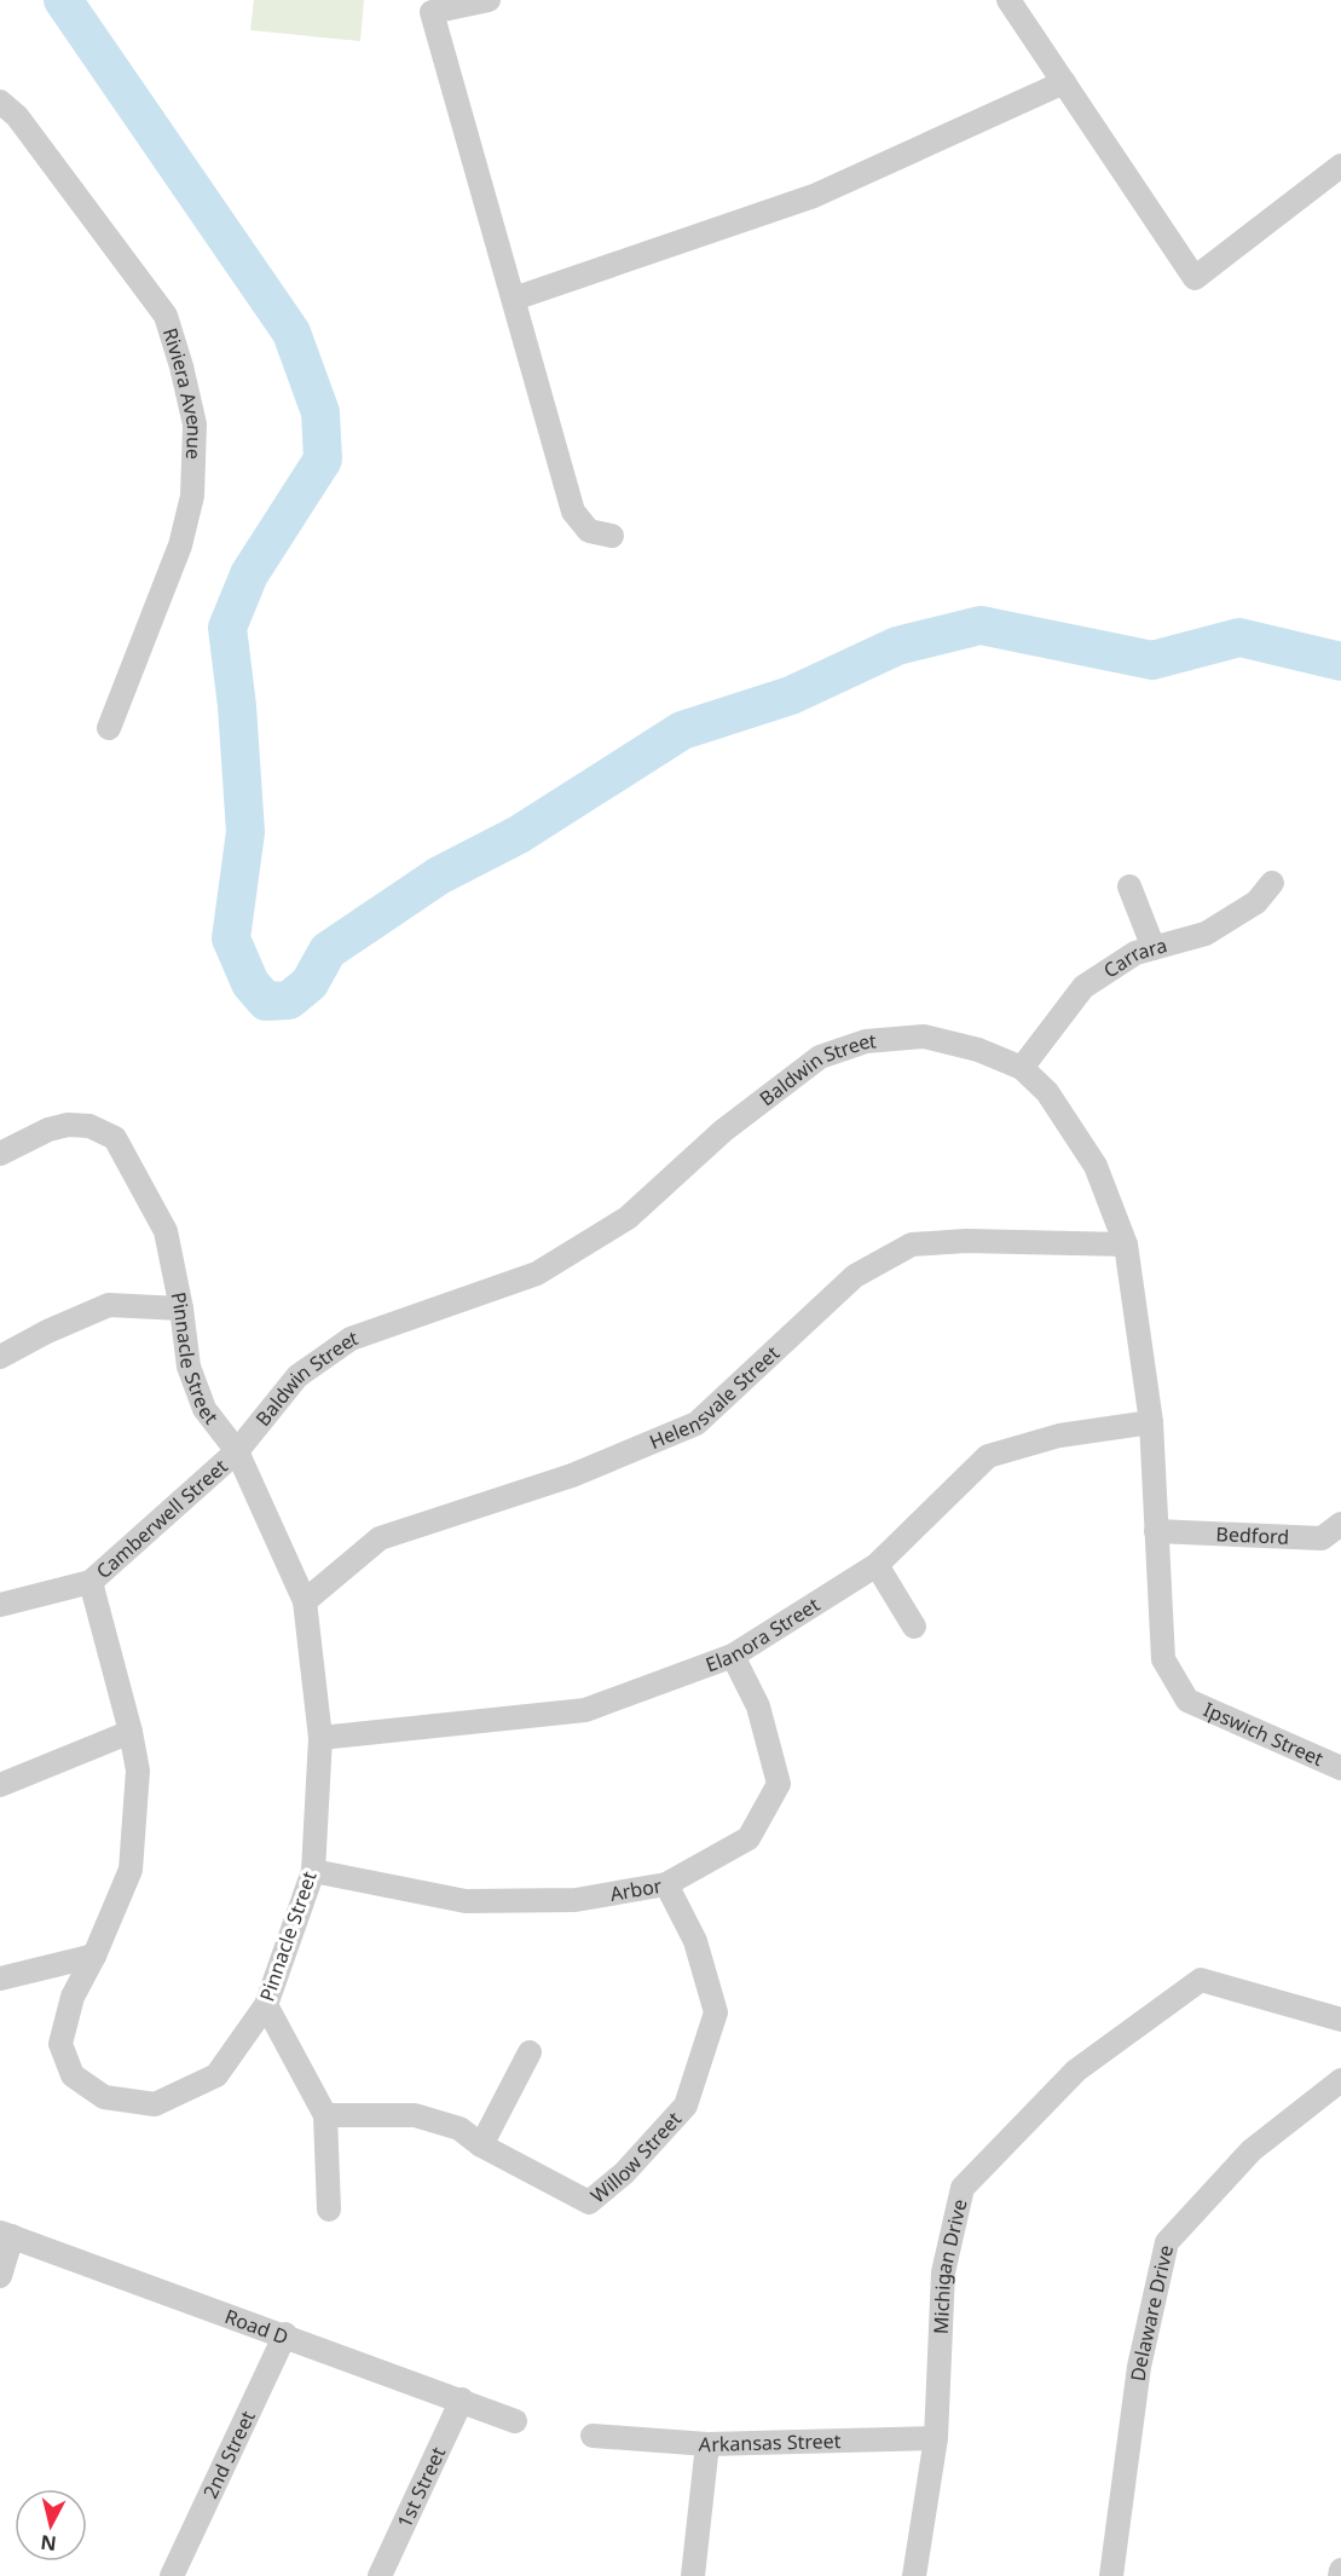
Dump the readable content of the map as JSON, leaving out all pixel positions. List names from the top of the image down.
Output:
{
  "streets": {
    "street": [
      "Riviera Avenue",
      "Carrara",
      "Baldwin Street",
      "Pinnacle Street",
      "Helensvale Street",
      "Camberwell Street",
      "Bedford",
      "Elanora Street",
      "Ipswich Street",
      "Arbor",
      "Willow Street",
      "Michigan Drive",
      "Delaware Drive",
      "Road D",
      "Arkansas Street",
      "2nd Street",
      "1st Street"
    ]
  },
  "crossings": [
    ["Carrara", "Baldwin Street"],
    ["Baldwin Street", "Pinnacle Street"],
    ["Baldwin Street", "Helensvale Street"],
    ["Baldwin Street", "Camberwell Street"],
    ["Baldwin Street", "Bedford"],
    ["Baldwin Street", "Elanora Street"],
    ["Baldwin Street", "Ipswich Street"],
    ["Pinnacle Street", "Helensvale Street"],
    ["Pinnacle Street", "Camberwell Street"],
    ["Pinnacle Street", "Elanora Street"],
    ["Pinnacle Street", "Arbor"],
    ["Bedford", "Ipswich Street"],
    ["Elanora Street", "Arbor"],
    ["Arbor", "Willow Street"],
    ["Michigan Drive", "Arkansas Street"],
    ["Road D", "2nd Street"],
    ["Road D", "1st Street"]
  ],
  "north": "bottom"
}
